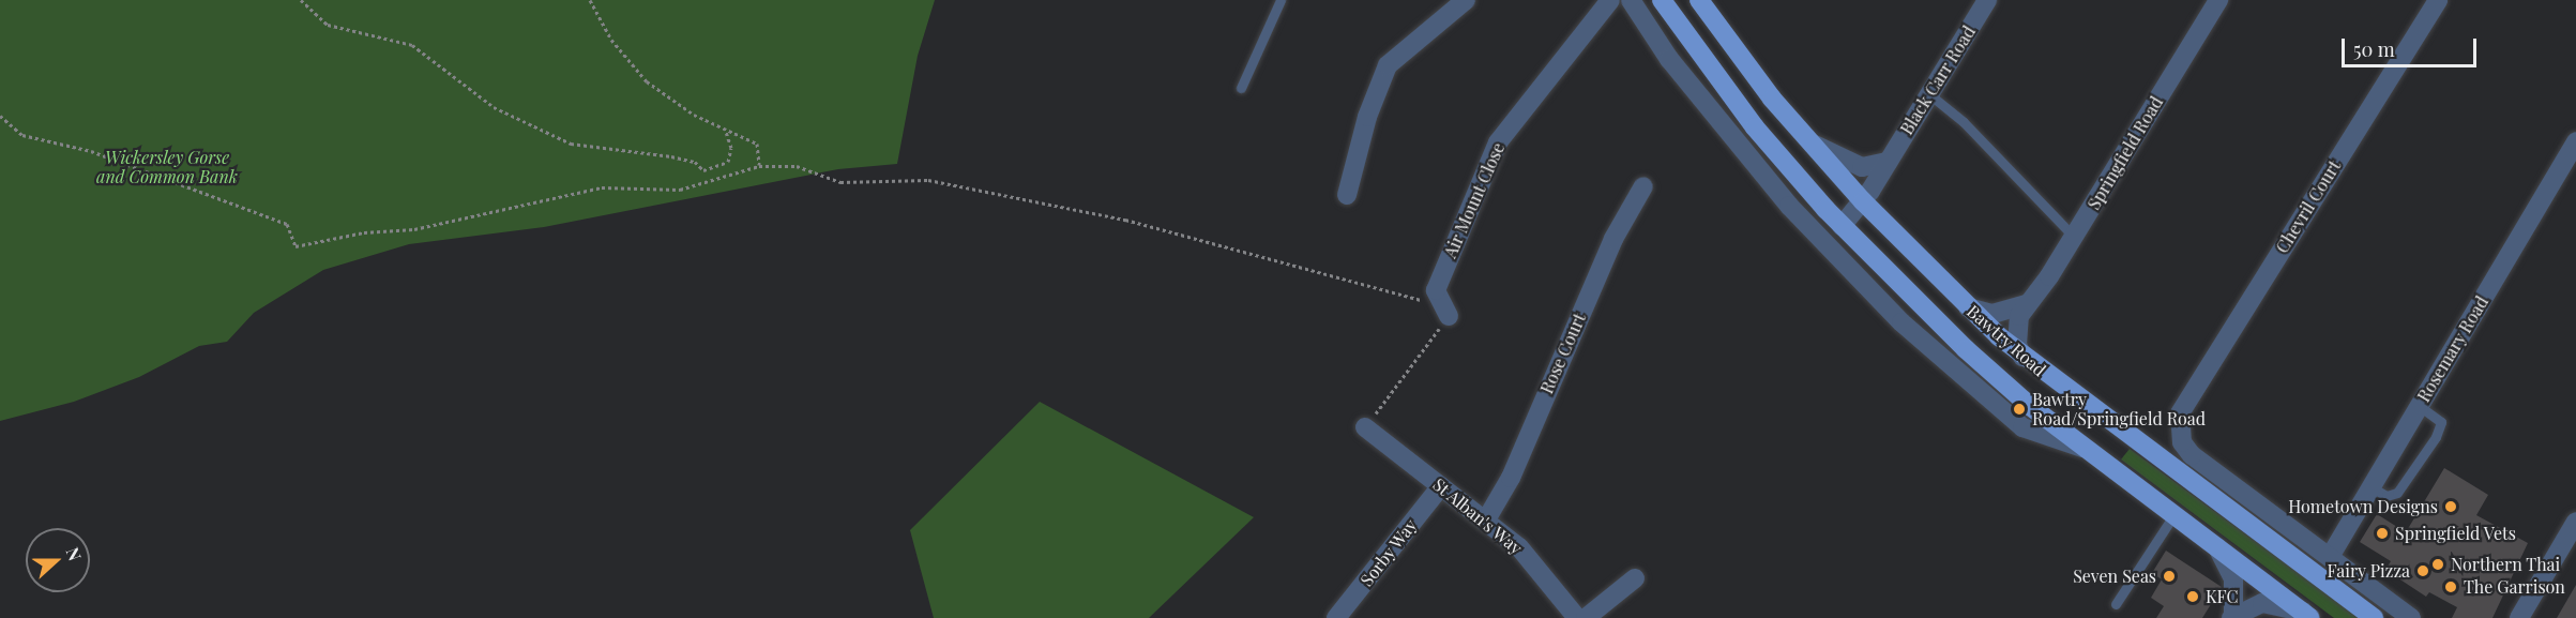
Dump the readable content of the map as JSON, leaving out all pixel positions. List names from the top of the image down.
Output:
{
  "streets": {
    "main road": ["Bawtry Road"],
    "street": [
      "Black Carr Road",
      "Springfield Road",
      "Air Mount Close",
      "Chevril Court",
      "Rosemary Road",
      "Rose Court",
      "St Alban's Way",
      "Sorby Way"
    ]
  },
  "crossings": [
    ["Black Carr Road", "Bawtry Road"],
    ["Springfield Road", "Bawtry Road"],
    ["Chevril Court", "Rosemary Road"],
    ["Rose Court", "St Alban's Way"],
    ["St Alban's Way", "Sorby Way"]
  ],
  "parks": ["Wickersley Gorse and Common Bank"],
  "places": [
    "Bawtry Road/Springfield Road",
    "Hometown Designs",
    "Springfield Vets",
    "Northern Thai",
    "Fairy Pizza",
    "Seven Seas",
    "The Garrison",
    "KFC"
  ],
  "scale_bar": "50 m",
  "north": "right"
}
